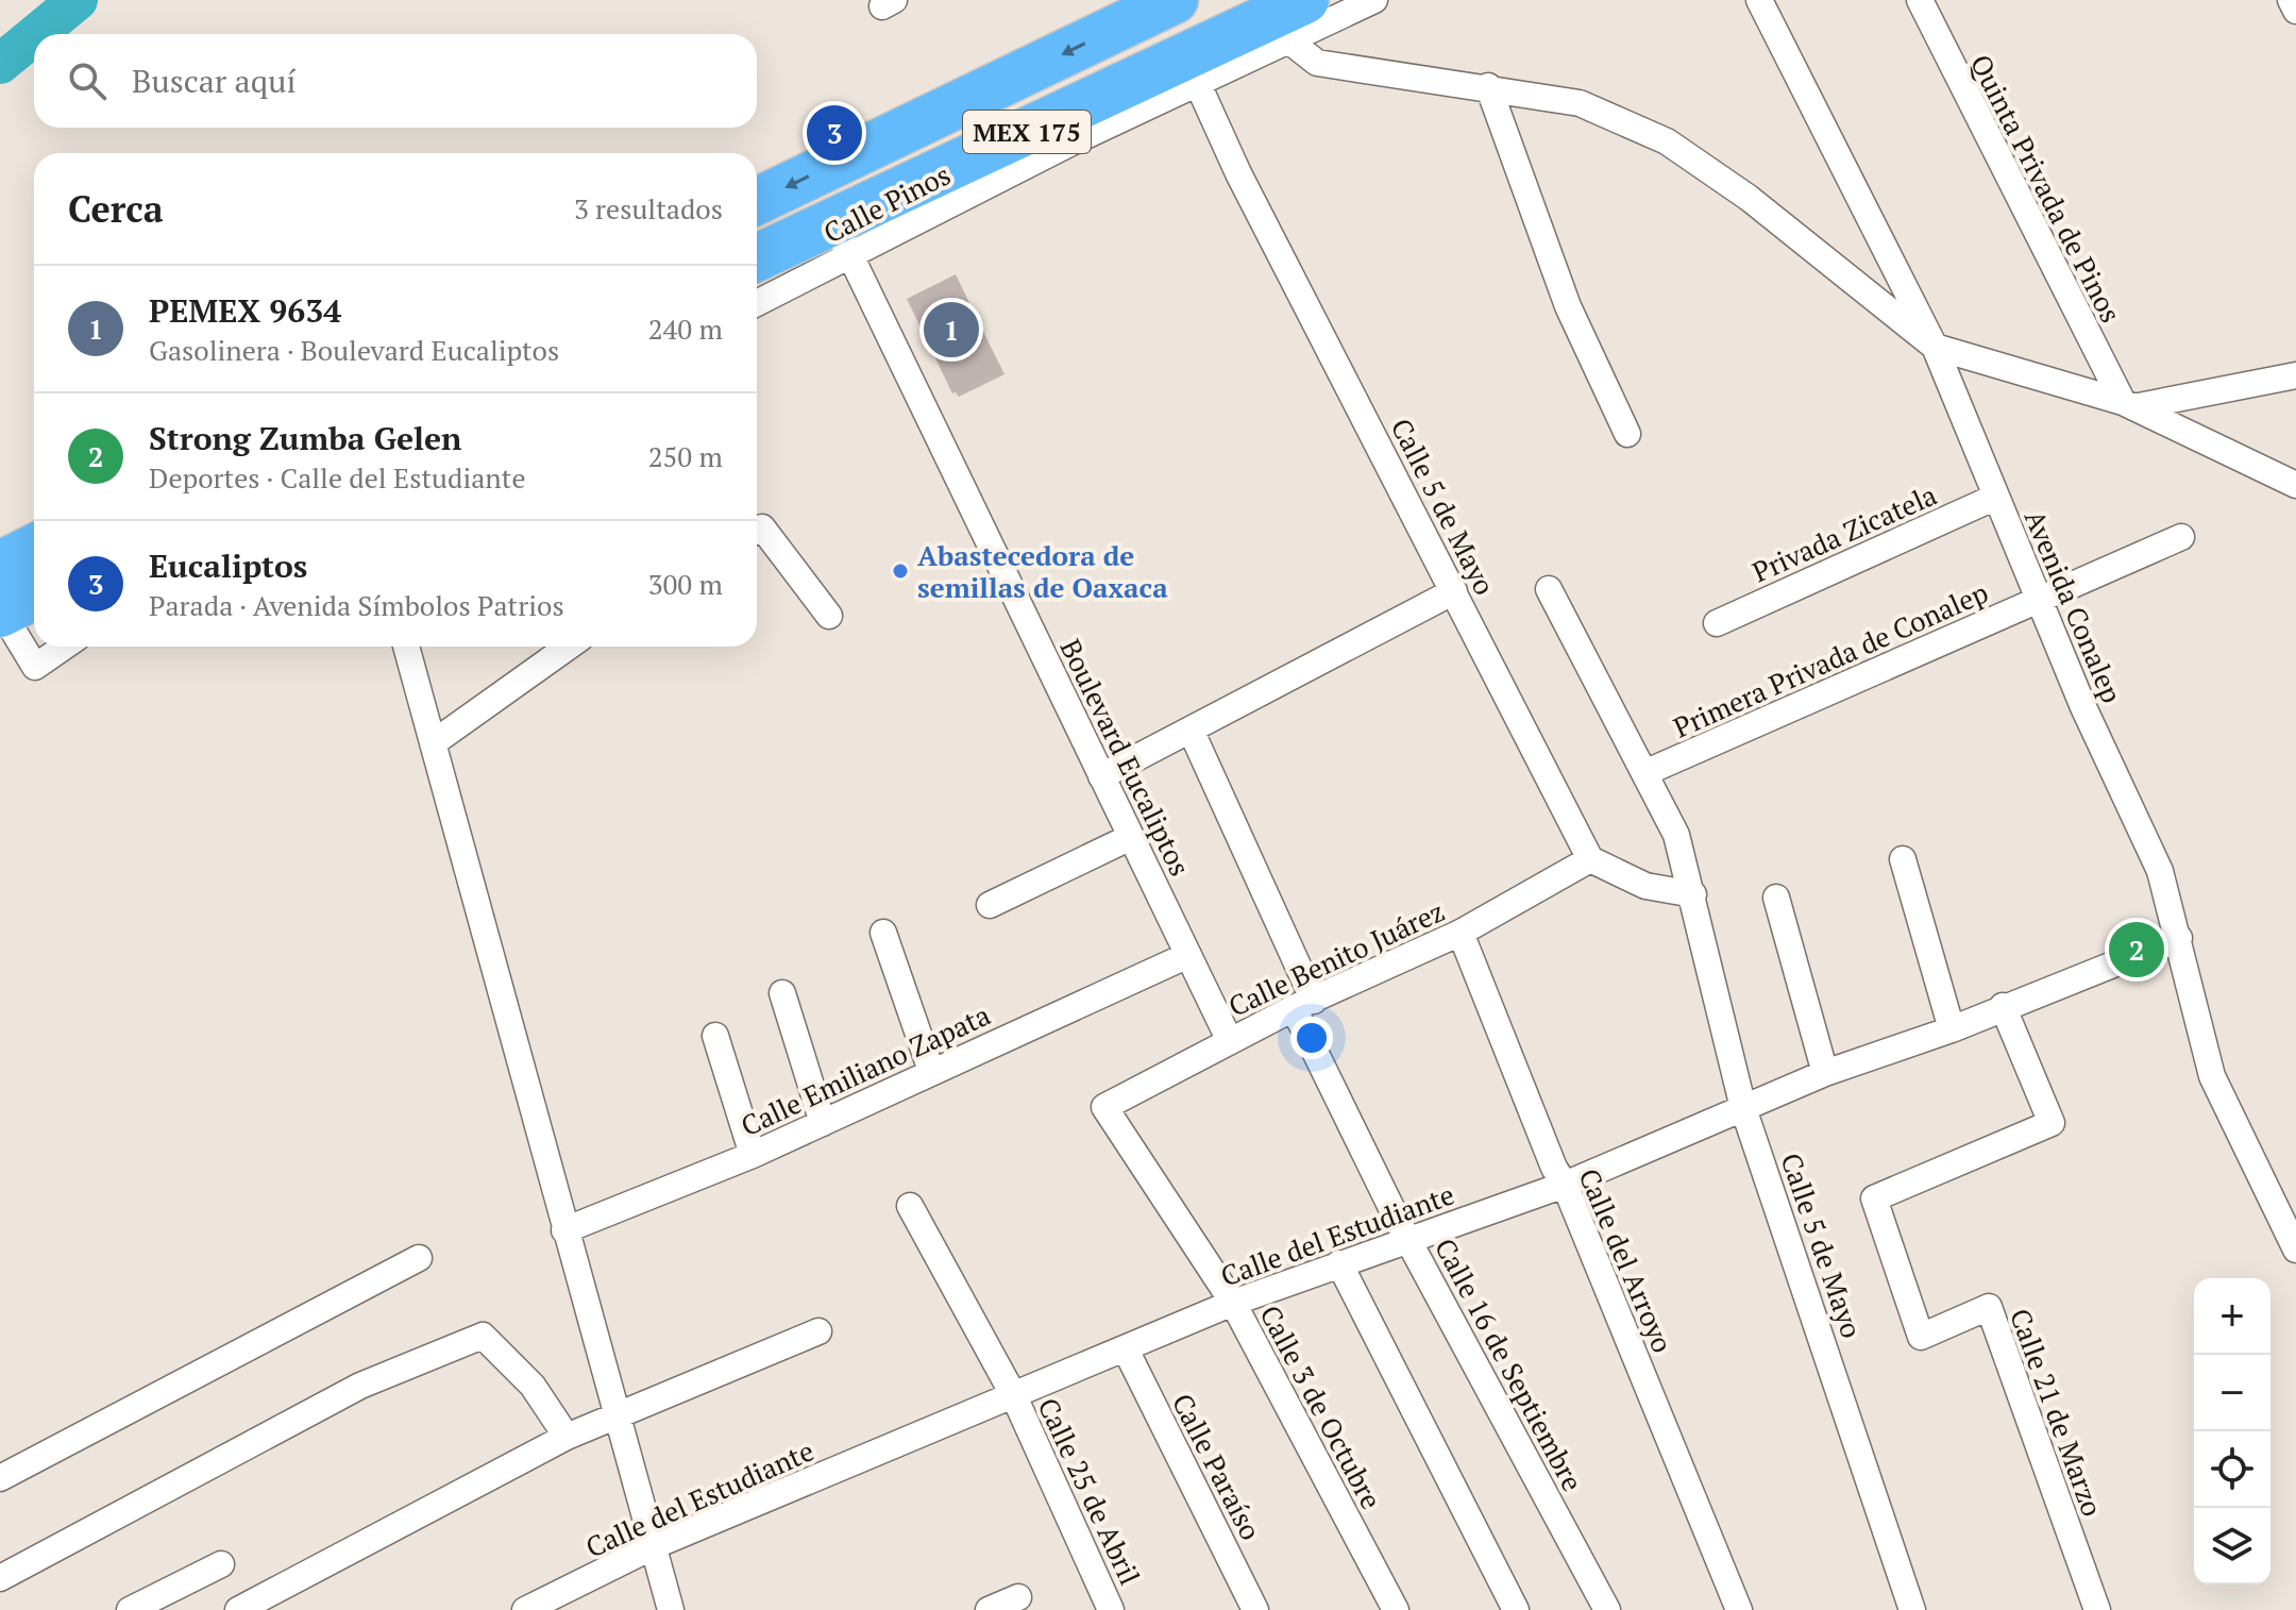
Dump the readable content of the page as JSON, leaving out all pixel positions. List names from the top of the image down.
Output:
{
  "streets": {
    "highway": ["MEX 175"],
    "street": [
      "Quinta Privada de Pinos",
      "Calle Pinos",
      "Calle 5 de Mayo",
      "Privada Zicatela",
      "Avenida Conalep",
      "Primera Privada de Conalep",
      "Boulevard Eucaliptos",
      "Calle Benito Juárez",
      "Calle Emiliano Zapata",
      "Calle del Estudiante",
      "Calle del Arroyo",
      "Calle 16 de Septiembre",
      "Calle 3 de Octubre",
      "Calle 21 de Marzo",
      "Calle Paraíso",
      "Calle 25 de Abril"
    ]
  },
  "crossings": [
    ["MEX 175", "Calle Pinos"],
    ["MEX 175", "Boulevard Eucaliptos"],
    ["Calle Pinos", "Calle 5 de Mayo"],
    ["Calle Pinos", "Boulevard Eucaliptos"],
    ["Calle 5 de Mayo", "Primera Privada de Conalep"],
    ["Calle 5 de Mayo", "Calle Benito Juárez"],
    ["Calle 5 de Mayo", "Calle del Estudiante"],
    ["Privada Zicatela", "Avenida Conalep"],
    ["Avenida Conalep", "Primera Privada de Conalep"],
    ["Avenida Conalep", "Calle del Estudiante"],
    ["Boulevard Eucaliptos", "Calle Benito Juárez"],
    ["Boulevard Eucaliptos", "Calle Emiliano Zapata"],
    ["Calle Benito Juárez", "Calle del Arroyo"],
    ["Calle Benito Juárez", "Calle 16 de Septiembre"],
    ["Calle Benito Juárez", "Calle 3 de Octubre"],
    ["Calle del Estudiante", "Calle del Arroyo"],
    ["Calle del Estudiante", "Calle 16 de Septiembre"],
    ["Calle del Estudiante", "Calle 3 de Octubre"],
    ["Calle del Estudiante", "Calle 21 de Marzo"],
    ["Calle del Estudiante", "Calle Paraíso"],
    ["Calle del Estudiante", "Calle 25 de Abril"]
  ],
  "places": ["Abastecedora de semillas de Oaxaca"],
  "page": {
    "search": "Buscar aquí",
    "pins": ["3", "1", "2"],
    "heading": ["Cerca", "3 resultados"],
    "list": [
      {
        "mark": "1",
        "name": "PEMEX 9634",
        "note": "Gasolinera · Boulevard Eucaliptos",
        "value": "240 m"
      },
      {
        "mark": "2",
        "name": "Strong Zumba Gelen",
        "note": "Deportes · Calle del Estudiante",
        "value": "250 m"
      },
      {
        "mark": "3",
        "name": "Eucaliptos",
        "note": "Parada · Avenida Símbolos Patrios",
        "value": "300 m"
      }
    ],
    "map_buttons": ["+", "−"]
  }
}
